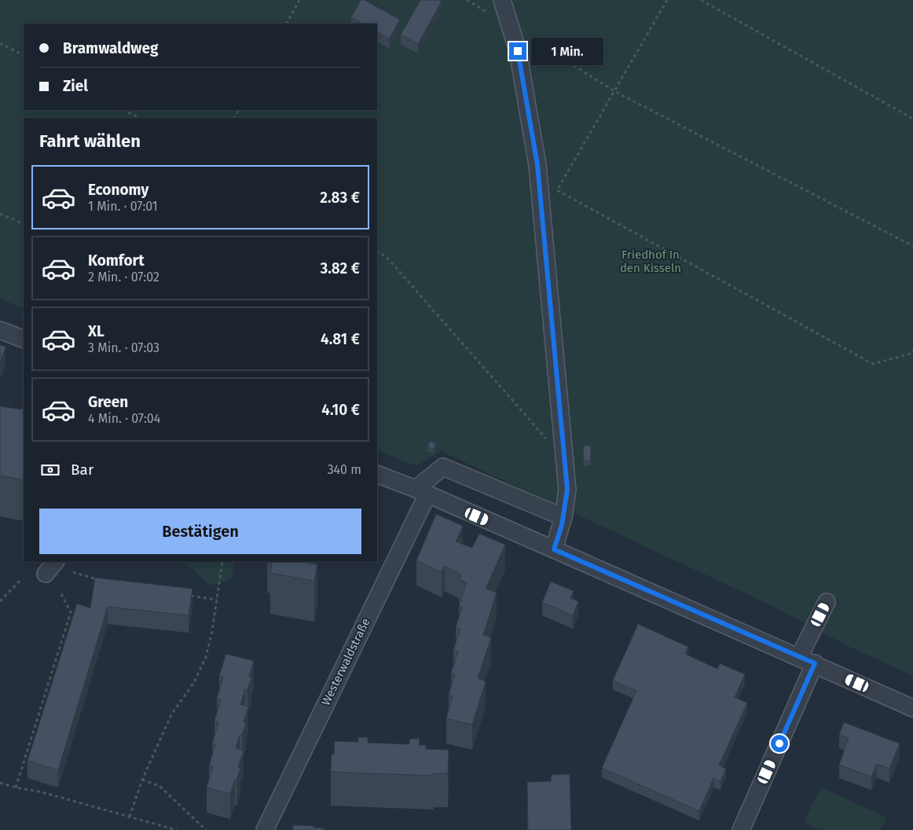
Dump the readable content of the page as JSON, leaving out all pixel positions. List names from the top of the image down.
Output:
{
  "streets": {
    "street": ["Westerwaldstraße"]
  },
  "parks": ["Friedhof In den Kisseln"],
  "page": {
    "banner": ["Bramwaldweg", "Ziel"],
    "bubble": "1 Min.",
    "heading": "Fahrt wählen",
    "list": [
      {
        "name": "Economy",
        "note": "1 Min. · 07:01",
        "value": "2.83 €"
      },
      {
        "name": "Komfort",
        "note": "2 Min. · 07:02",
        "value": "3.82 €"
      },
      {
        "name": "XL",
        "note": "3 Min. · 07:03",
        "value": "4.81 €"
      },
      {
        "name": "Green",
        "note": "4 Min. · 07:04",
        "value": "4.10 €"
      }
    ],
    "pay": ["Bar", "340 m"],
    "buttons": "Bestätigen"
  }
}
